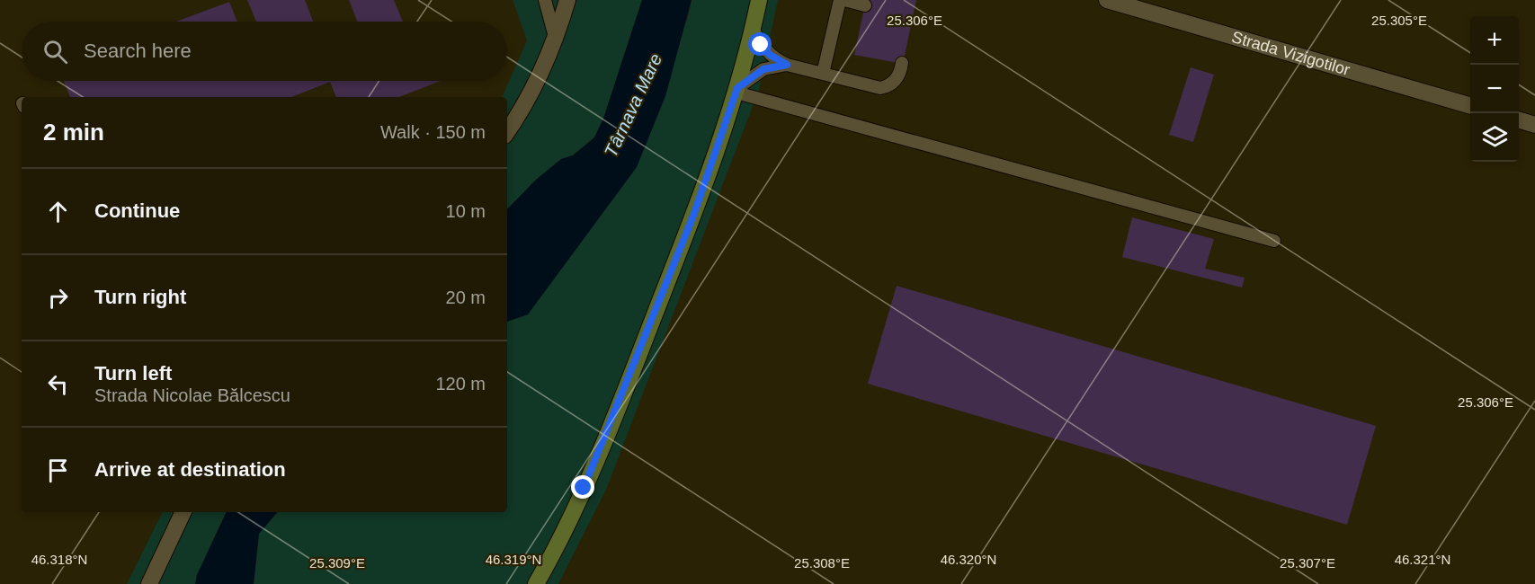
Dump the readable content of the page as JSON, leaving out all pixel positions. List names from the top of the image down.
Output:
{
  "streets": {
    "street": ["Strada Vizigotilor"]
  },
  "water": ["Târnava Mare"],
  "page": {
    "map_buttons": ["+", "−"],
    "search": "Search here",
    "heading": ["2 min", "Walk · 150 m"],
    "list": [
      ["Continue", "10 m"],
      ["Turn right", "20 m"],
      ["Turn left", "Strada Nicolae Bălcescu", "120 m"],
      "Arrive at destination"
    ]
  },
  "coordinates": [
    "25.305°E",
    "25.306°E",
    "46.318°N",
    "46.319°N",
    "46.320°N",
    "46.321°N",
    "25.309°E",
    "25.308°E",
    "25.307°E"
  ]
}
